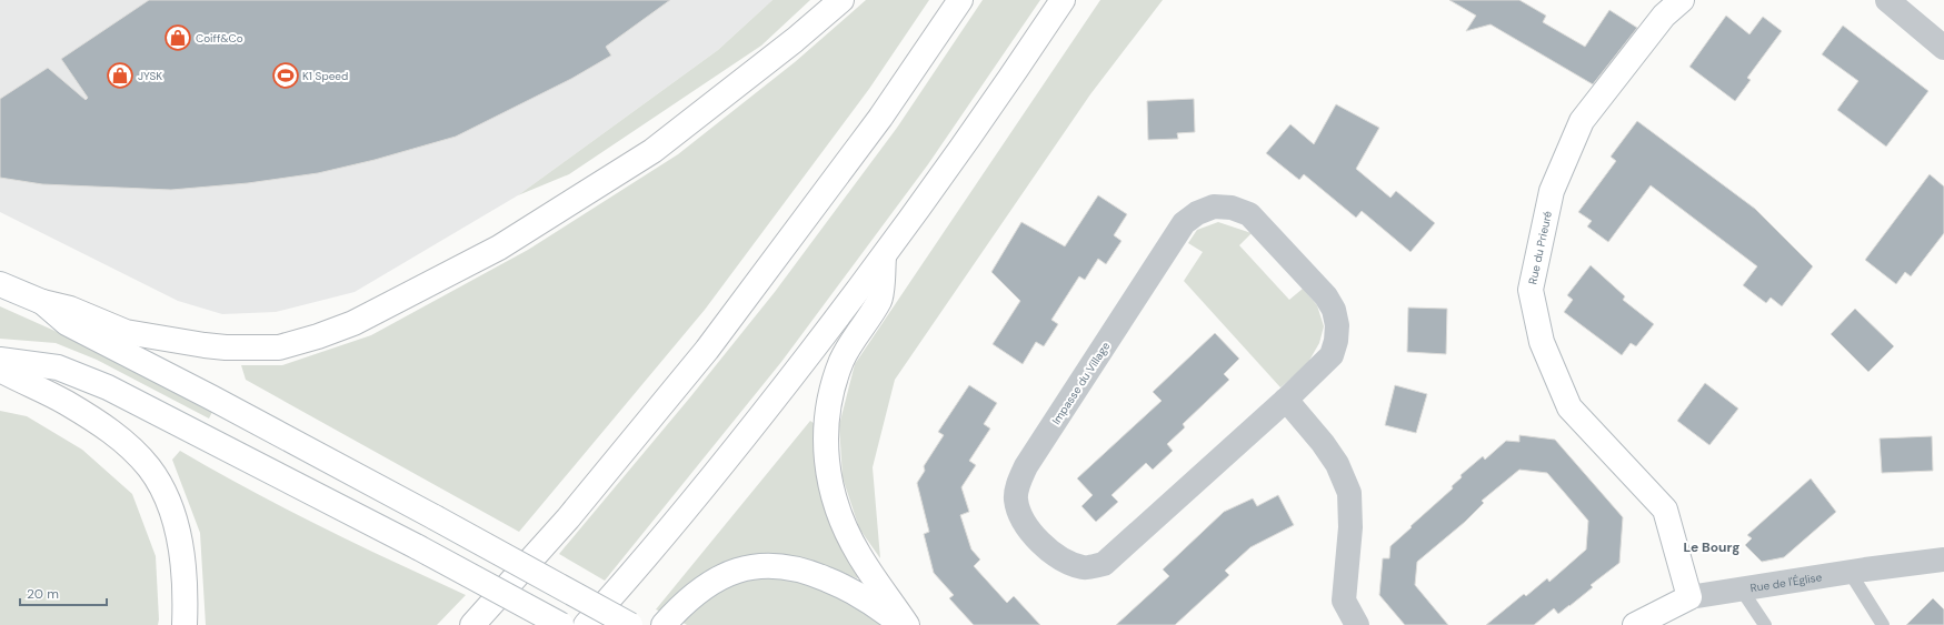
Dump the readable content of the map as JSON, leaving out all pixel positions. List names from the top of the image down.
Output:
{
  "streets": {
    "main road": ["Rue du Prieuré", "Rue de l'Église"],
    "street": ["Impasse du Village"]
  },
  "crossings": [
    ["Rue du Prieuré", "Rue de l'Église"]
  ],
  "districts": ["Le Bourg"],
  "places": {
    "shop": ["Coiff&Co", "JYSK"],
    "sports": ["K1 Speed"]
  },
  "scale_bar": "20 m"
}
